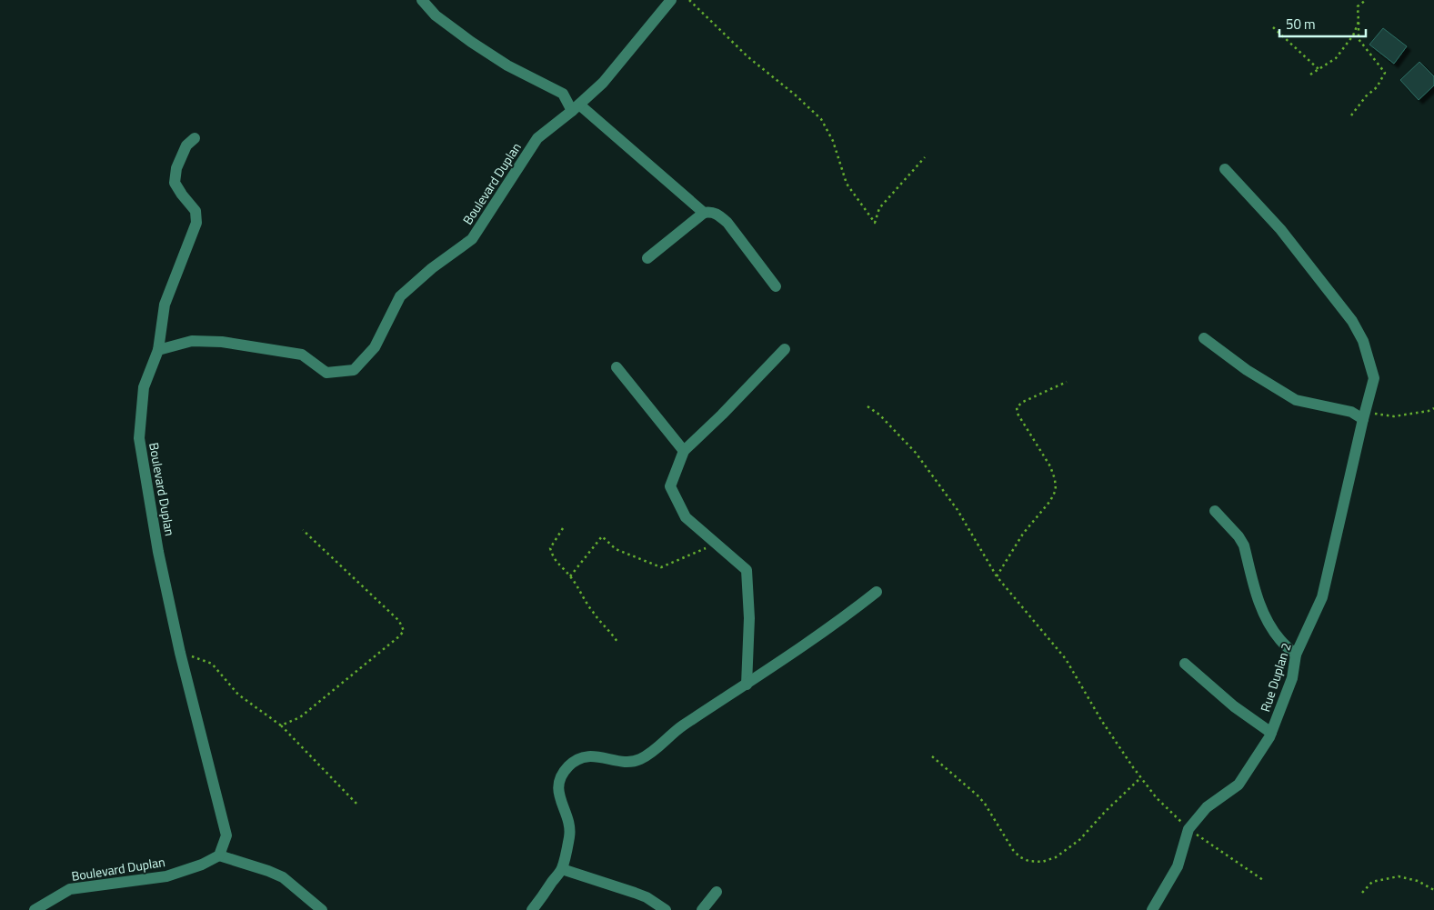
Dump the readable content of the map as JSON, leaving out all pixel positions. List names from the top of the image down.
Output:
{
  "streets": {
    "street": ["Boulevard Duplan", "Rue Duplan 2"]
  },
  "scale_bar": "50 m"
}
